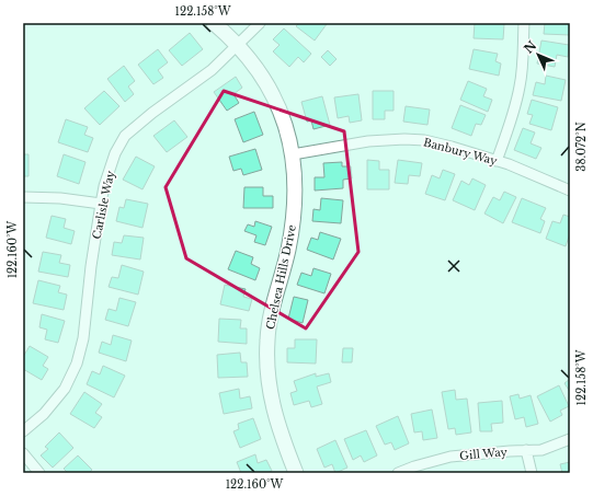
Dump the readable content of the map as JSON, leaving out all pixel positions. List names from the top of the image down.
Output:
{
  "streets": {
    "street": [
      "Banbury Way",
      "Carlisle Way",
      "Chelsea Hills Drive",
      "Gill Way"
    ]
  },
  "crossings": [
    ["Banbury Way", "Chelsea Hills Drive"],
    ["Carlisle Way", "Chelsea Hills Drive"]
  ],
  "north": "top left",
  "coordinates": ["122.158°W", "38.072°N", "122.160°W"]
}
